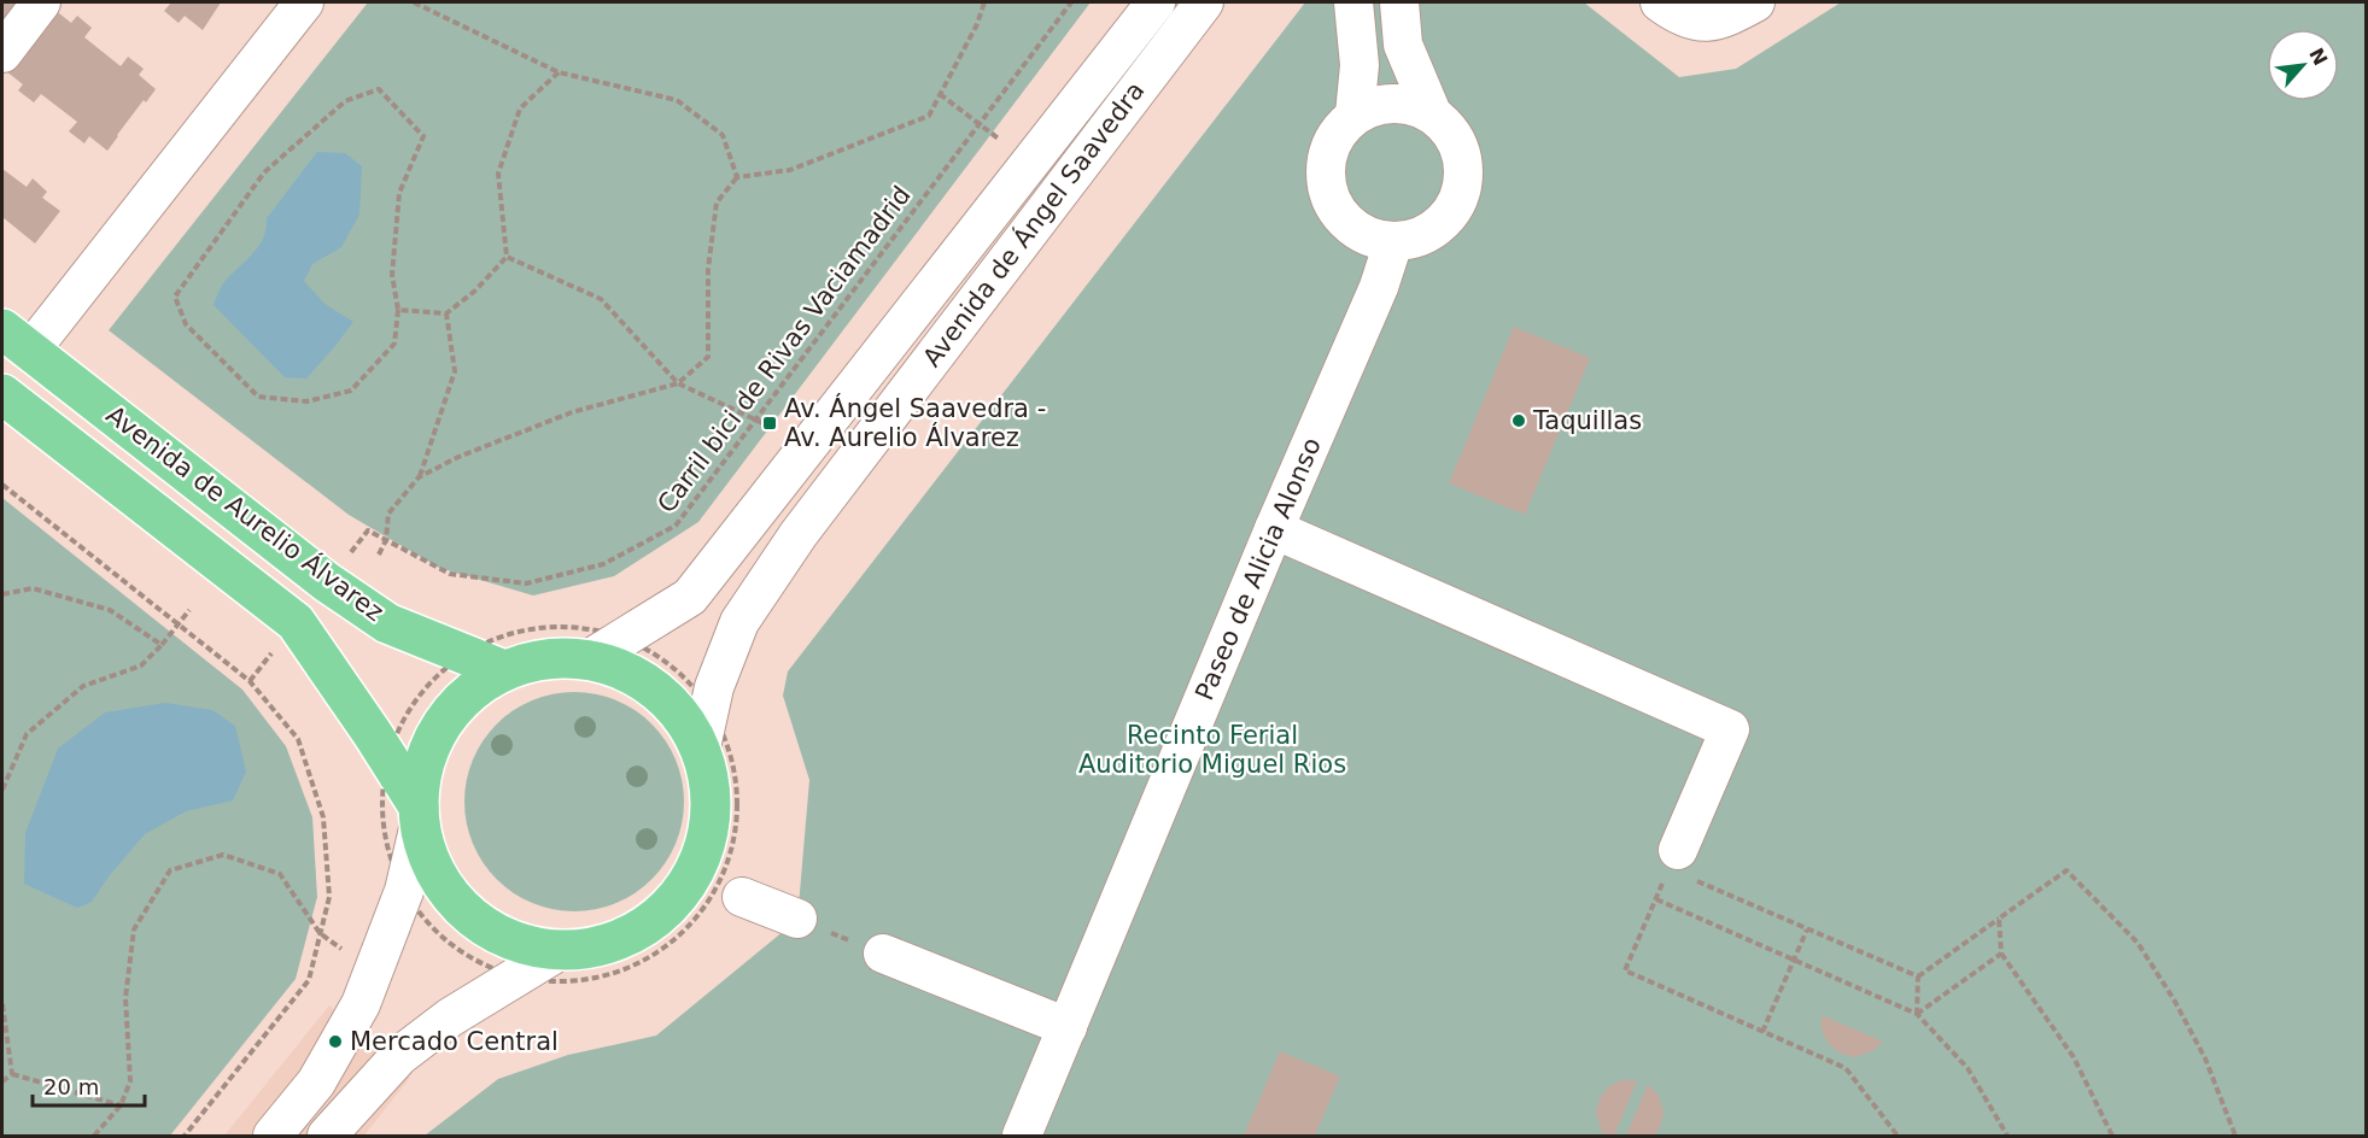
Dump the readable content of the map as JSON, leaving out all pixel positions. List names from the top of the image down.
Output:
{
  "streets": {
    "main road": ["Avenida de Aurelio Álvarez"],
    "street": ["Avenida de Ángel Saavedra", "Paseo de Alicia Alonso"],
    "path": ["Carril bici de Rivas Vaciamadrid"]
  },
  "parks": ["Recinto Ferial Auditorio Miguel Rios"],
  "places": {
    "other": ["Taquillas", "Mercado Central"],
    "transit": ["Av. Ángel Saavedra - Av. Aurelio Álvarez"]
  },
  "scale_bar": "20 m",
  "north": "top right"
}
